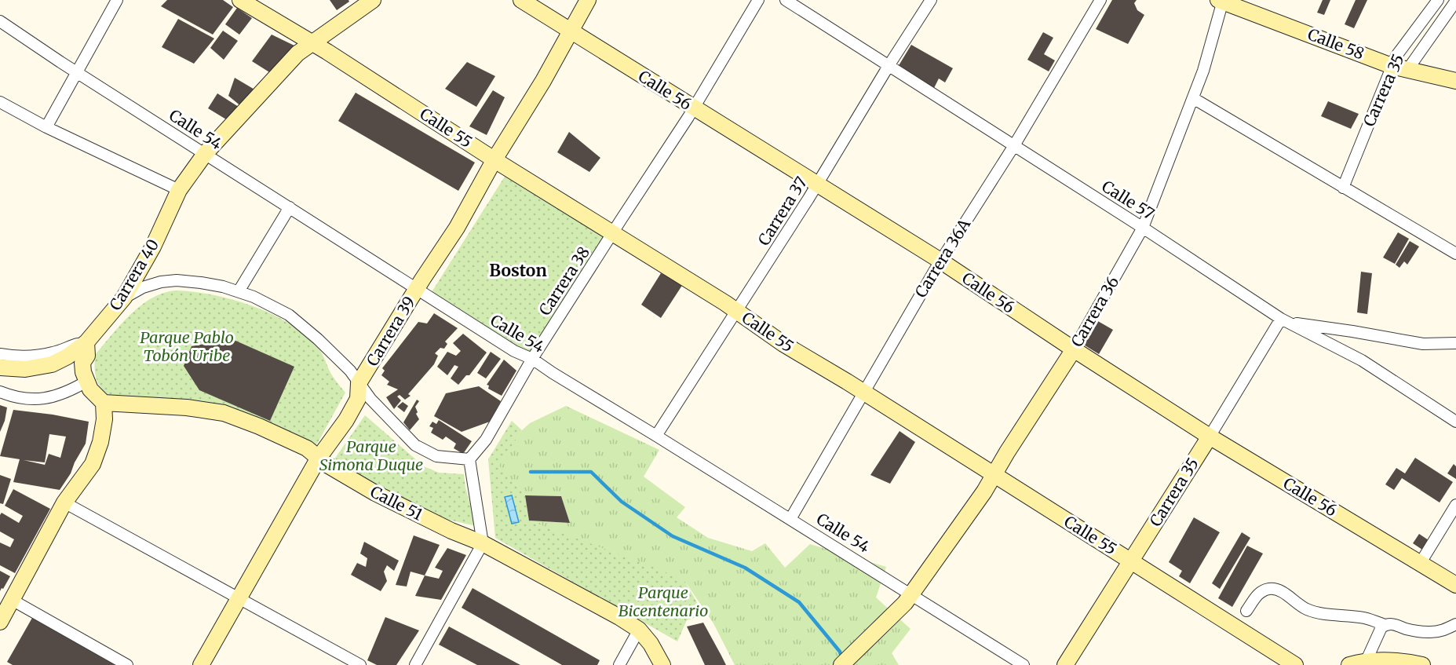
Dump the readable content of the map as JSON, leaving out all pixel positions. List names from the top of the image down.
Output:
{
  "streets": {
    "street": [
      "Calle 58",
      "Calle 56",
      "Carrera 35",
      "Calle 55",
      "Calle 54",
      "Calle 57",
      "Carrera 37",
      "Carrera 36A",
      "Carrera 40",
      "Carrera 38",
      "Carrera 36",
      "Carrera 39",
      "Calle 51"
    ]
  },
  "crossings": [
    ["Calle 58", "Carrera 35"],
    ["Calle 58", "Carrera 36"],
    ["Calle 56", "Carrera 35"],
    ["Calle 56", "Carrera 37"],
    ["Calle 56", "Carrera 36A"],
    ["Calle 56", "Carrera 38"],
    ["Calle 56", "Carrera 36"],
    ["Calle 56", "Carrera 39"],
    ["Carrera 35", "Calle 55"],
    ["Carrera 35", "Calle 57"],
    ["Calle 55", "Carrera 37"],
    ["Calle 55", "Carrera 36A"],
    ["Calle 55", "Carrera 40"],
    ["Calle 55", "Carrera 38"],
    ["Calle 55", "Carrera 36"],
    ["Calle 55", "Carrera 39"],
    ["Calle 54", "Carrera 37"],
    ["Calle 54", "Carrera 36A"],
    ["Calle 54", "Carrera 40"],
    ["Calle 54", "Carrera 38"],
    ["Calle 54", "Carrera 36"],
    ["Calle 54", "Carrera 39"],
    ["Calle 57", "Carrera 37"],
    ["Calle 57", "Carrera 36A"],
    ["Calle 57", "Carrera 36"],
    ["Carrera 39", "Calle 51"]
  ],
  "districts": ["Boston"],
  "parks": ["Parque Pablo Tobón Uribe", "Parque Simona Duque", "Parque Bicentenario"]
}
